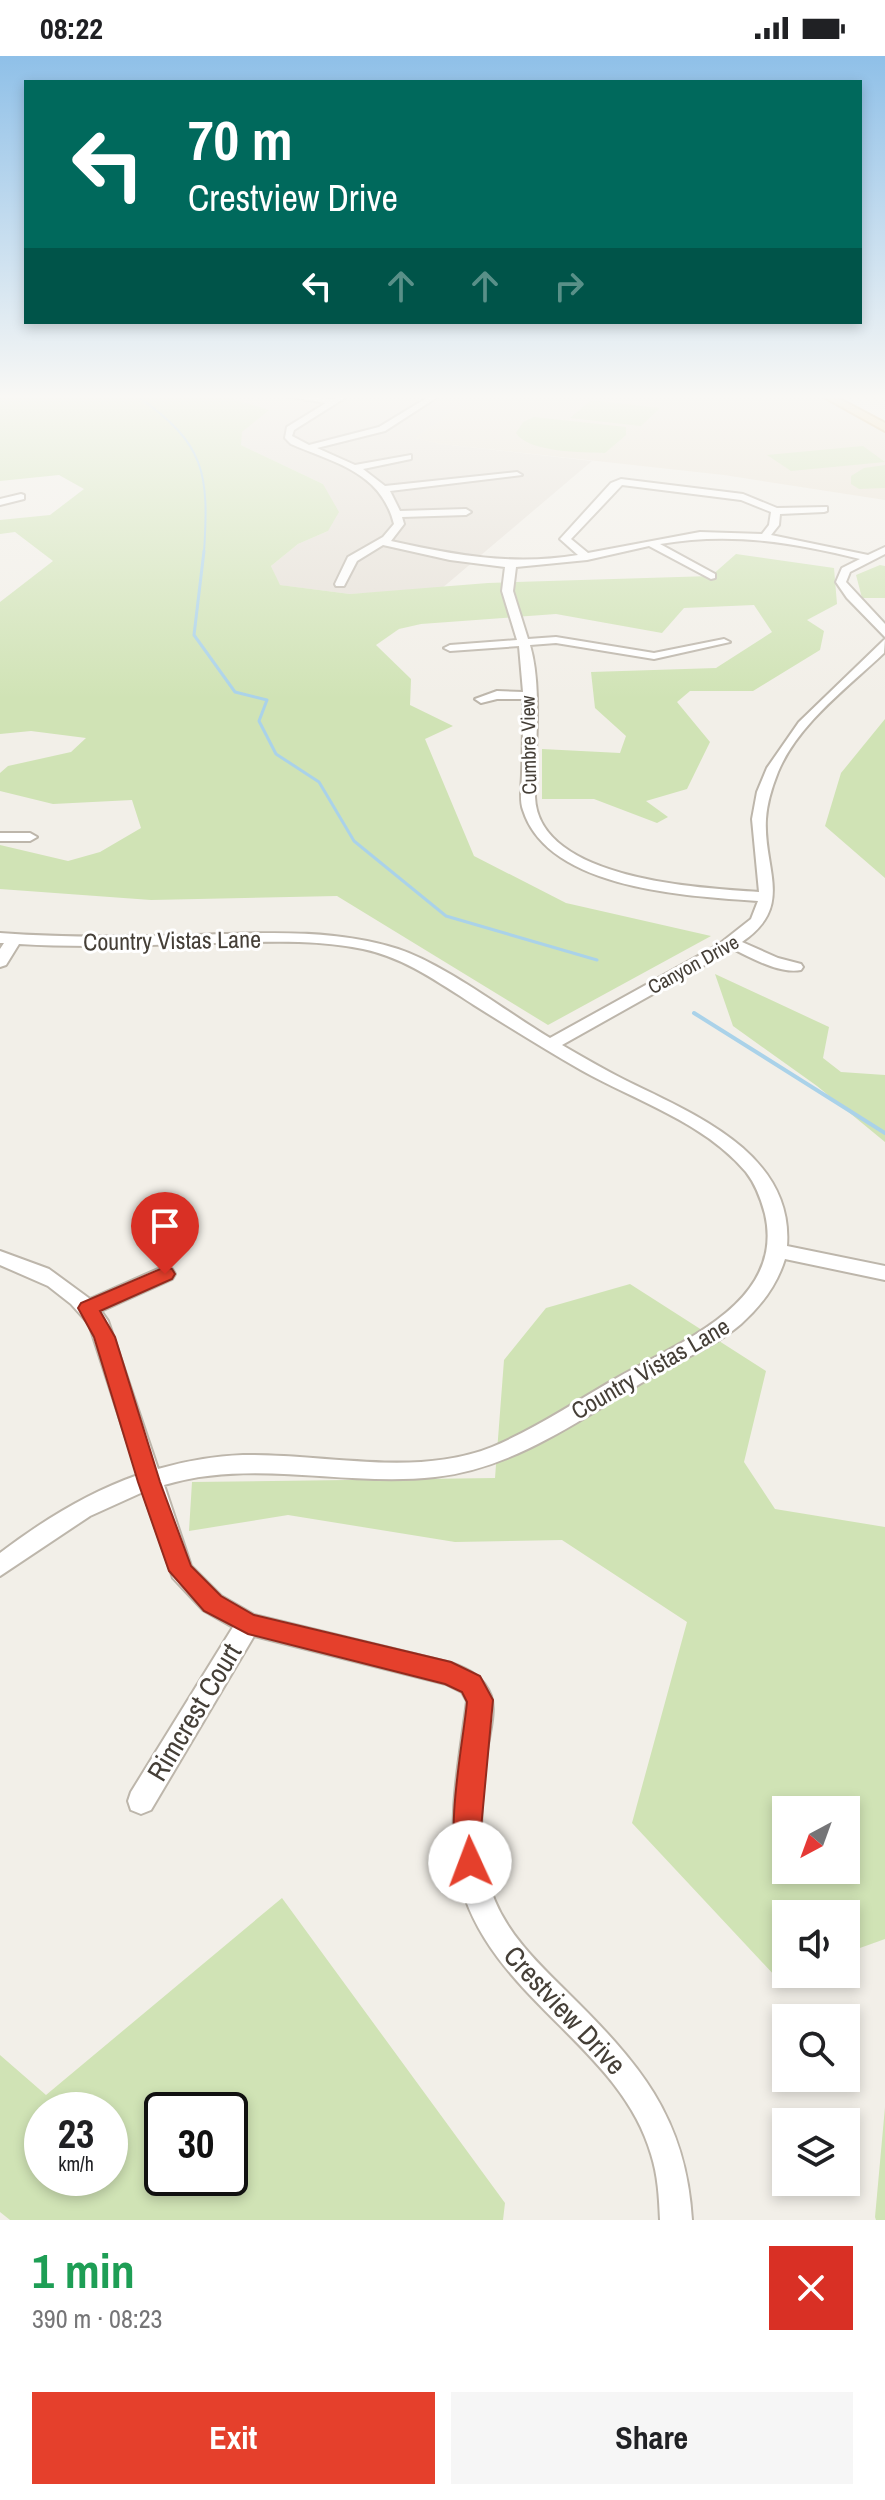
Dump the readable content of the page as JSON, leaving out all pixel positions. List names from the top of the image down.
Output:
{
  "streets": {
    "street": [
      "Cumbre View",
      "Country Vistas Lane",
      "Canyon Drive",
      "Rimcrest Court",
      "Crestview Drive"
    ]
  },
  "crossings": [
    ["Cumbre View", "Canyon Drive"],
    ["Country Vistas Lane", "Canyon Drive"],
    ["Country Vistas Lane", "Crestview Drive"],
    ["Rimcrest Court", "Crestview Drive"]
  ],
  "north": "bottom left",
  "page": {
    "status": "08:22",
    "turn": ["70 m", "Crestview Drive"],
    "speed": "23 km/h",
    "limit": "30",
    "heading": ["1 min", "390 m · 08:23"],
    "buttons": ["Exit", "Share"]
  }
}
